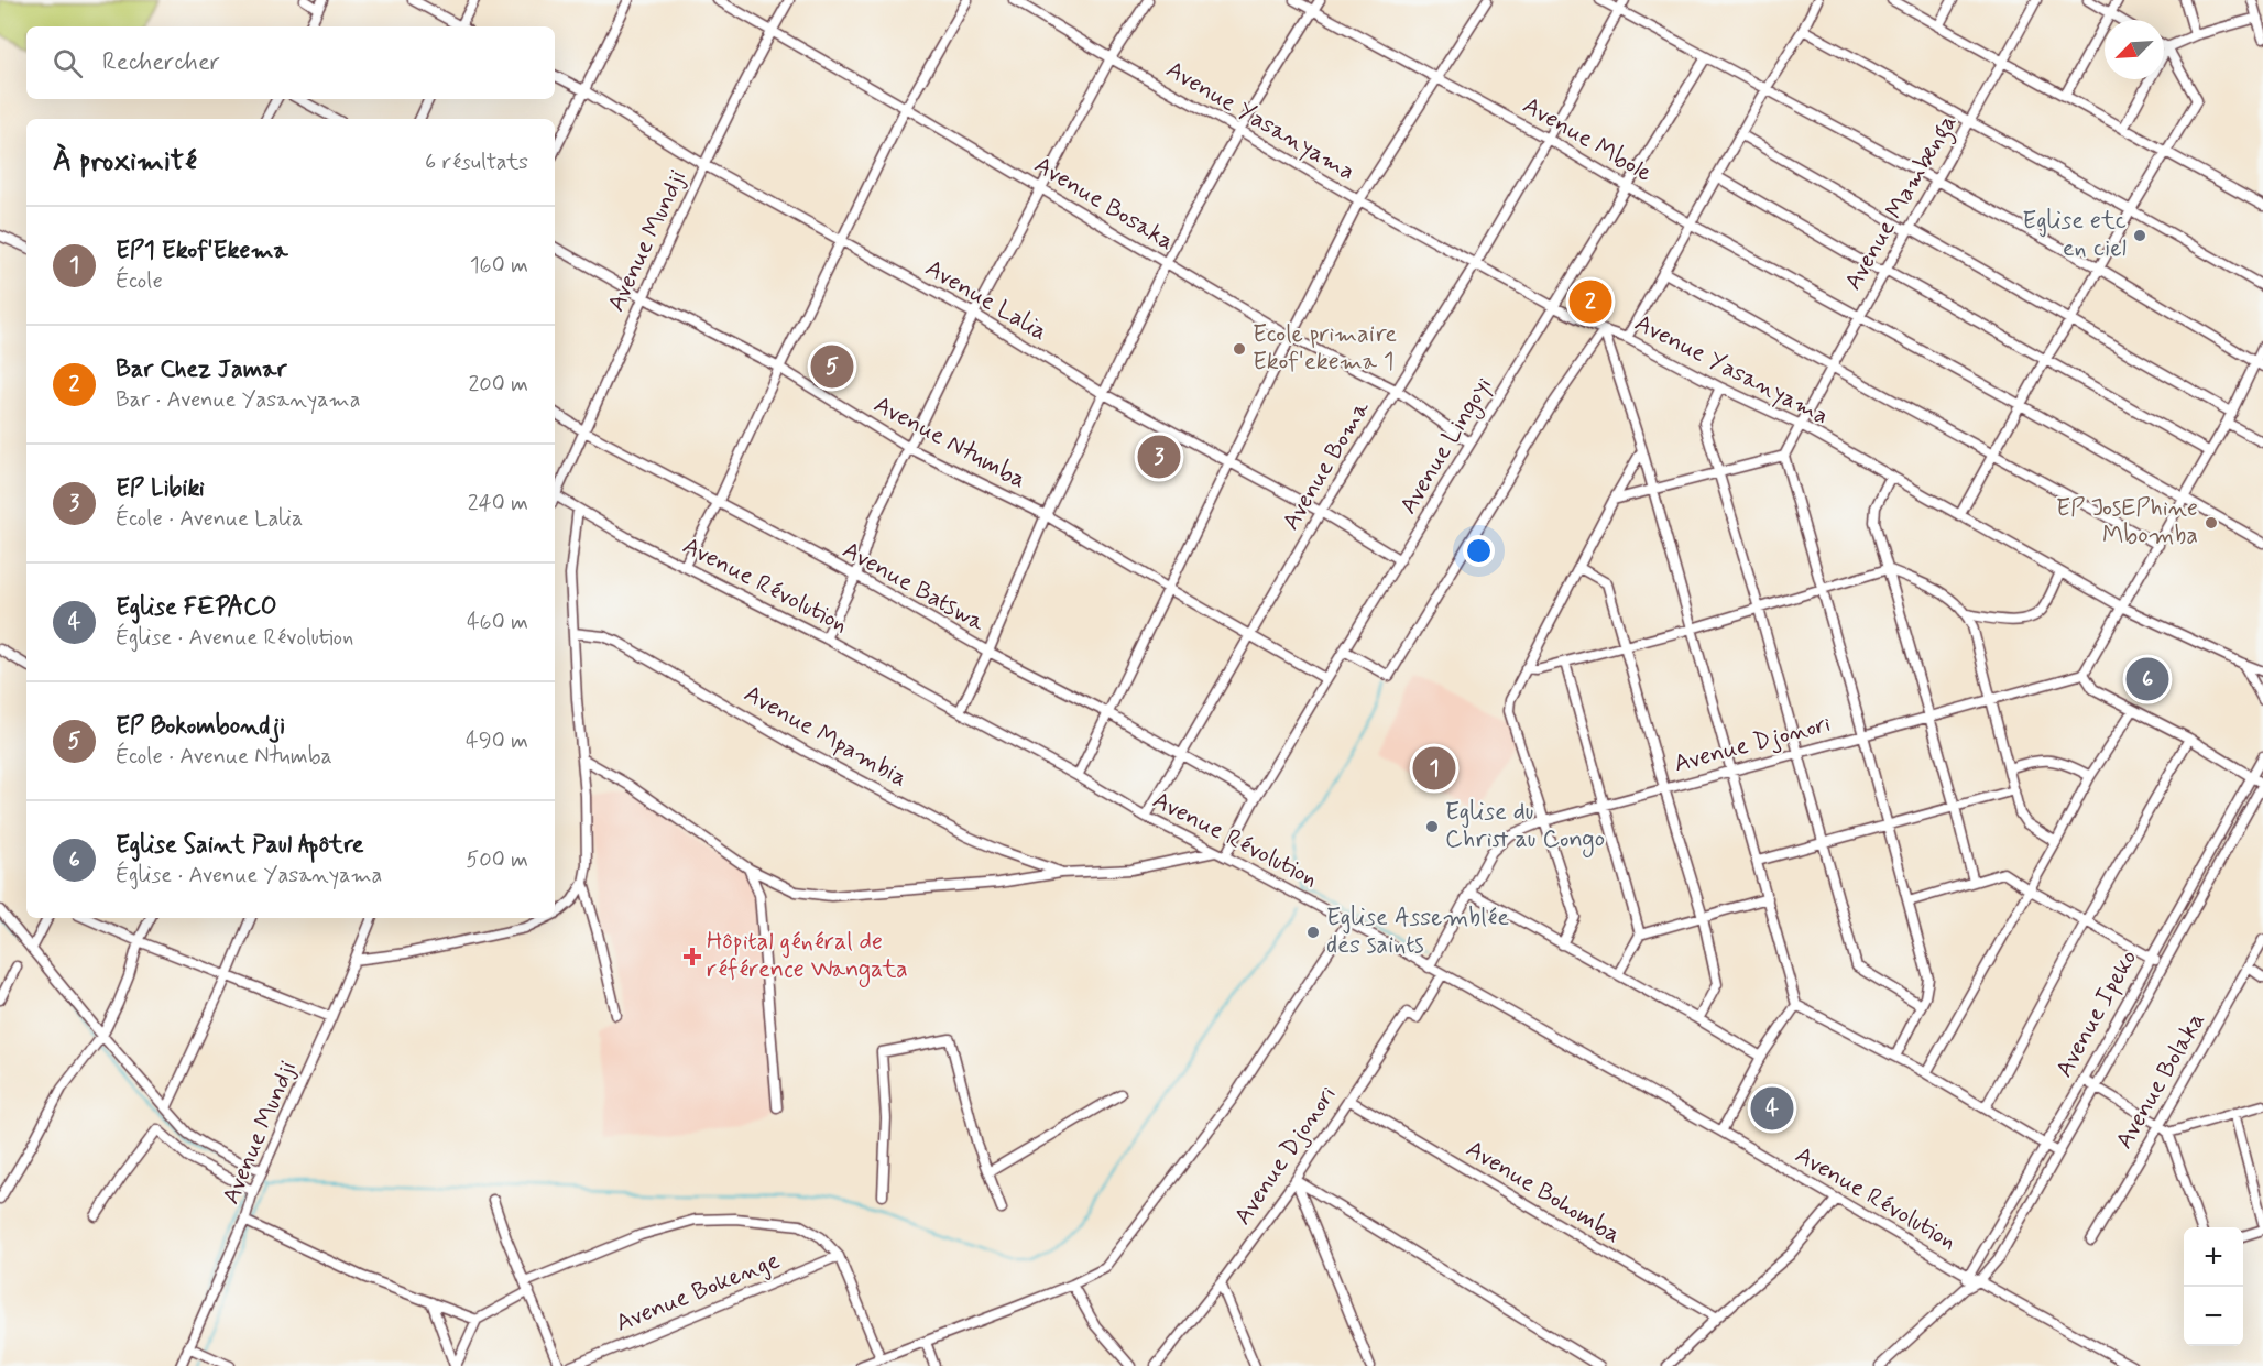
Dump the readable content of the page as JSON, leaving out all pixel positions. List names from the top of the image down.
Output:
{
  "streets": {
    "street": [
      "Avenue Yasanyama",
      "Avenue Mbole",
      "Avenue Mambenga",
      "Avenue Bosaka",
      "Avenue Mundji",
      "Avenue Lalia",
      "Avenue Ntumba",
      "Avenue Lingoyi",
      "Avenue Boma",
      "Avenue Révolution",
      "Avenue Batswa",
      "Avenue Mpambia",
      "Avenue Djonori",
      "Avenue Ipeko",
      "Avenue Bolaka",
      "Avenue Bohomba",
      "Avenue Bokenge"
    ]
  },
  "crossings": [
    ["Avenue Yasanyama", "Avenue Mambenga"],
    ["Avenue Yasanyama", "Avenue Lingoyi"],
    ["Avenue Yasanyama", "Avenue Boma"],
    ["Avenue Mbole", "Avenue Mambenga"],
    ["Avenue Mbole", "Avenue Lingoyi"],
    ["Avenue Mbole", "Avenue Boma"],
    ["Avenue Bosaka", "Avenue Mundji"],
    ["Avenue Bosaka", "Avenue Lingoyi"],
    ["Avenue Bosaka", "Avenue Boma"],
    ["Avenue Mundji", "Avenue Lalia"],
    ["Avenue Mundji", "Avenue Ntumba"],
    ["Avenue Mundji", "Avenue Batswa"],
    ["Avenue Lalia", "Avenue Lingoyi"],
    ["Avenue Lalia", "Avenue Boma"],
    ["Avenue Ntumba", "Avenue Lingoyi"],
    ["Avenue Ntumba", "Avenue Boma"],
    ["Avenue Lingoyi", "Avenue Révolution"],
    ["Avenue Lingoyi", "Avenue Batswa"],
    ["Avenue Boma", "Avenue Révolution"],
    ["Avenue Boma", "Avenue Batswa"],
    ["Avenue Révolution", "Avenue Djonori"],
    ["Avenue Révolution", "Avenue Ipeko"],
    ["Avenue Djonori", "Avenue Bohomba"]
  ],
  "places": {
    "other": [
      "Eglise etc en ciel",
      "Ecole primaire Ekof'ekema 1",
      "EP JosEPhine Mbomba",
      "Eglise du Christ au Congo",
      "Eglise Assemblée des saints"
    ],
    "health": ["Hôpital général de référence Wangata"]
  },
  "north": "bottom left",
  "page": {
    "search": "Rechercher",
    "heading": ["À proximité", "6 résultats"],
    "list": [
      {
        "mark": "1",
        "name": "EP1 Ekof'Ekema",
        "note": "École",
        "value": "160 m"
      },
      {
        "mark": "2",
        "name": "Bar Chez Jamar",
        "note": "Bar · Avenue Yasanyama",
        "value": "200 m"
      },
      {
        "mark": "3",
        "name": "EP Libiki",
        "note": "École · Avenue Lalia",
        "value": "240 m"
      },
      {
        "mark": "4",
        "name": "Eglise FEPACO",
        "note": "Église · Avenue Révolution",
        "value": "460 m"
      },
      {
        "mark": "5",
        "name": "EP Bokombondji",
        "note": "École · Avenue Ntumba",
        "value": "490 m"
      },
      {
        "mark": "6",
        "name": "Eglise Saint Paul Apôtre",
        "note": "Église · Avenue Yasanyama",
        "value": "500 m"
      }
    ],
    "pins": [
      "2",
      "5",
      "3",
      "6",
      "1",
      "4"
    ],
    "map_buttons": ["+", "−"]
  }
}
